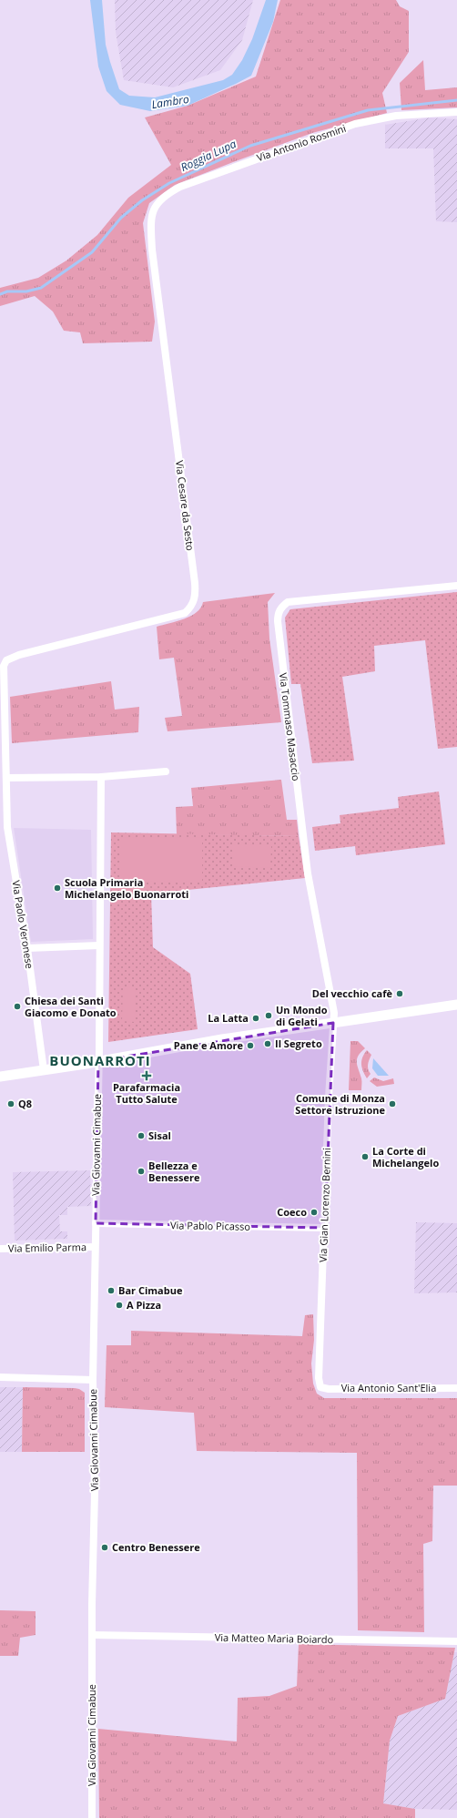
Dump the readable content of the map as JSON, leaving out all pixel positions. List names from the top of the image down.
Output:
{
  "streets": {
    "street": [
      "Via Antonio Rosmini",
      "Via Cesare da Sesto",
      "Via Tommaso Masaccio",
      "Via Paolo Veronese",
      "Via Giovanni Cimabue",
      "Via Gian Lorenzo Bernini",
      "Via Pablo Picasso",
      "Via Emilio Parma",
      "Via Antonio Sant'Elia",
      "Via Matteo Maria Boiardo"
    ]
  },
  "crossings": [
    ["Via Antonio Rosmini", "Via Cesare da Sesto"],
    ["Via Cesare da Sesto", "Via Paolo Veronese"],
    ["Via Tommaso Masaccio", "Via Gian Lorenzo Bernini"],
    ["Via Giovanni Cimabue", "Via Pablo Picasso"],
    ["Via Giovanni Cimabue", "Via Emilio Parma"],
    ["Via Giovanni Cimabue", "Via Matteo Maria Boiardo"],
    ["Via Gian Lorenzo Bernini", "Via Pablo Picasso"],
    ["Via Gian Lorenzo Bernini", "Via Antonio Sant'Elia"]
  ],
  "districts": ["BUONARROTI"],
  "water": ["Lambro", "Roggia Lupa"],
  "places": {
    "other": [
      "Scuola Primaria Michelangelo Buonarroti",
      "Del vecchio cafè",
      "Chiesa dei Santi Giacomo e Donato",
      "Un Mondo di Gelati",
      "La Latta",
      "Il Segreto",
      "Pane e Amore",
      "Q8",
      "Comune di Monza Settore Istruzione",
      "Sisal",
      "La Corte di Michelangelo",
      "Bellezza e Benessere",
      "Coeco",
      "Bar Cimabue",
      "A Pizza",
      "Centro Benessere"
    ],
    "health": ["Parafarmacia Tutto Salute"]
  }
}
